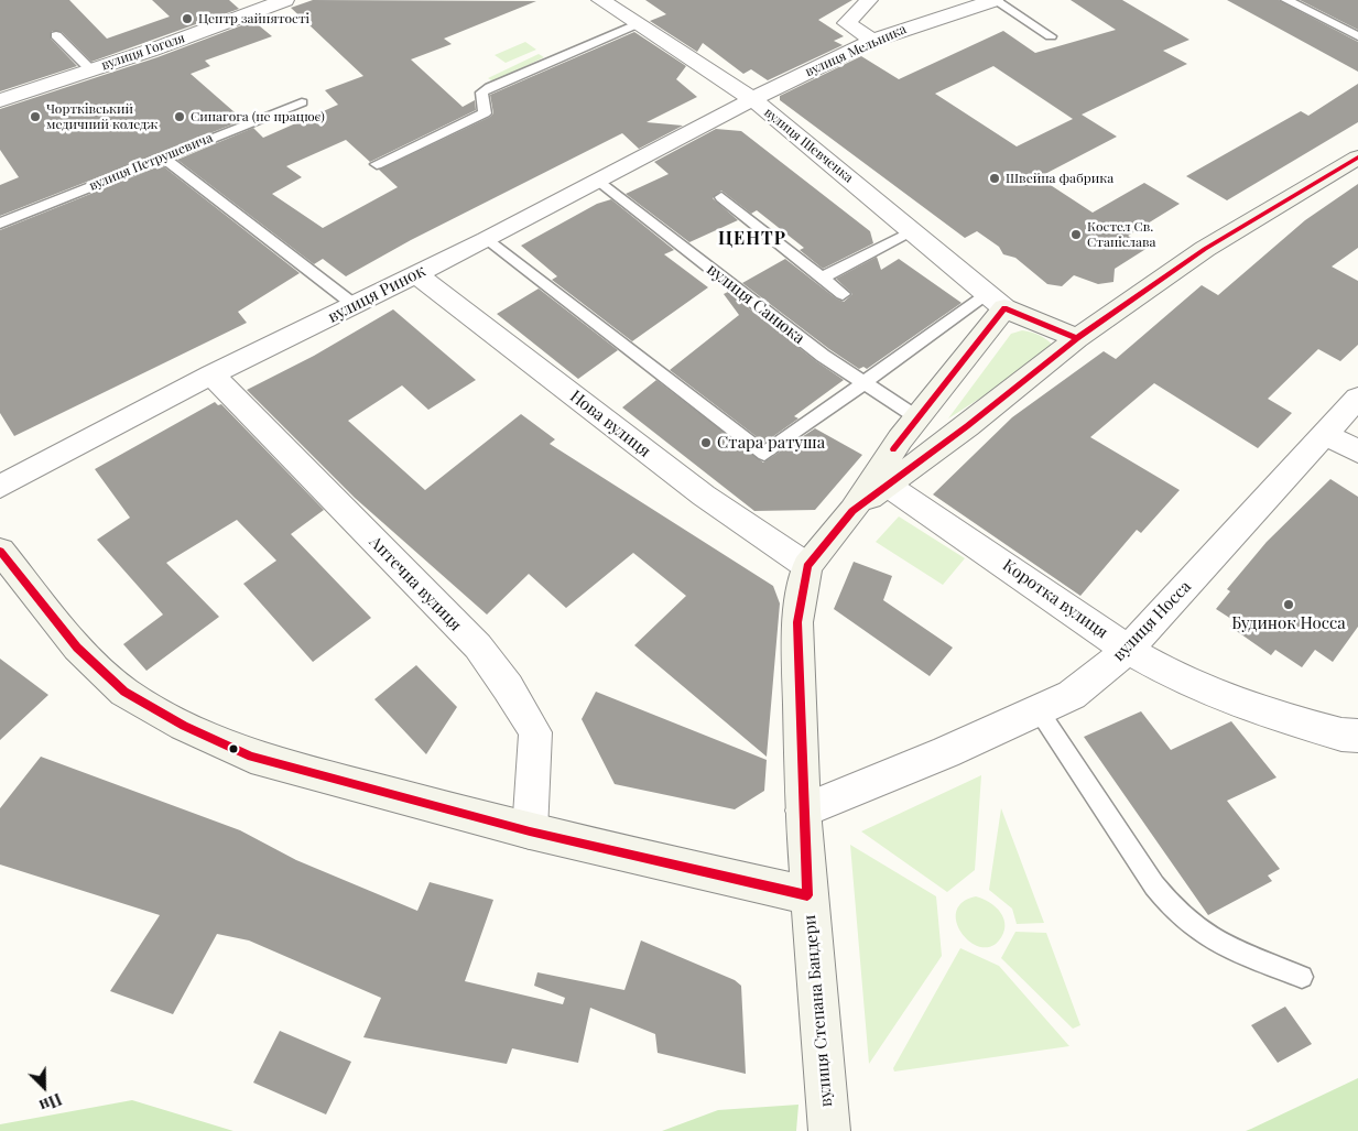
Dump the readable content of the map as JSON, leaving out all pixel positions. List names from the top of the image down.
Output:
{
  "streets": {
    "street": [
      "вулиця Мельника",
      "вулиця Гоголя",
      "вулиця Шевченка",
      "вулиця Ринок",
      "Нова вулиця",
      "Аптечна вулиця",
      "Коротка вулиця",
      "вулиця Носса",
      "вулиця Степана Бандери"
    ],
    "lane": ["вулиця Петрушевича", "вулиця Санюка"]
  },
  "crossings": [
    ["вулиця Мельника", "вулиця Шевченка"],
    ["вулиця Мельника", "вулиця Ринок"],
    ["вулиця Шевченка", "вулиця Ринок"],
    ["вулиця Шевченка", "вулиця Степана Бандери"],
    ["вулиця Ринок", "вулиця Санюка"],
    ["вулиця Ринок", "Нова вулиця"],
    ["вулиця Ринок", "Аптечна вулиця"],
    ["вулиця Санюка", "вулиця Степана Бандери"],
    ["Нова вулиця", "вулиця Степана Бандери"],
    ["Коротка вулиця", "вулиця Носса"],
    ["Коротка вулиця", "вулиця Степана Бандери"],
    ["вулиця Носса", "вулиця Степана Бандери"]
  ],
  "districts": ["ЦЕНТР"],
  "places": [
    "Центр зайнятості",
    "Чортківський медичний коледж",
    "Синагога (не працює)",
    "Швейна фабрика",
    "Костел Св. Станіслава",
    "Стара ратуша",
    "Будинок Носса"
  ],
  "north": "bottom right"
}
